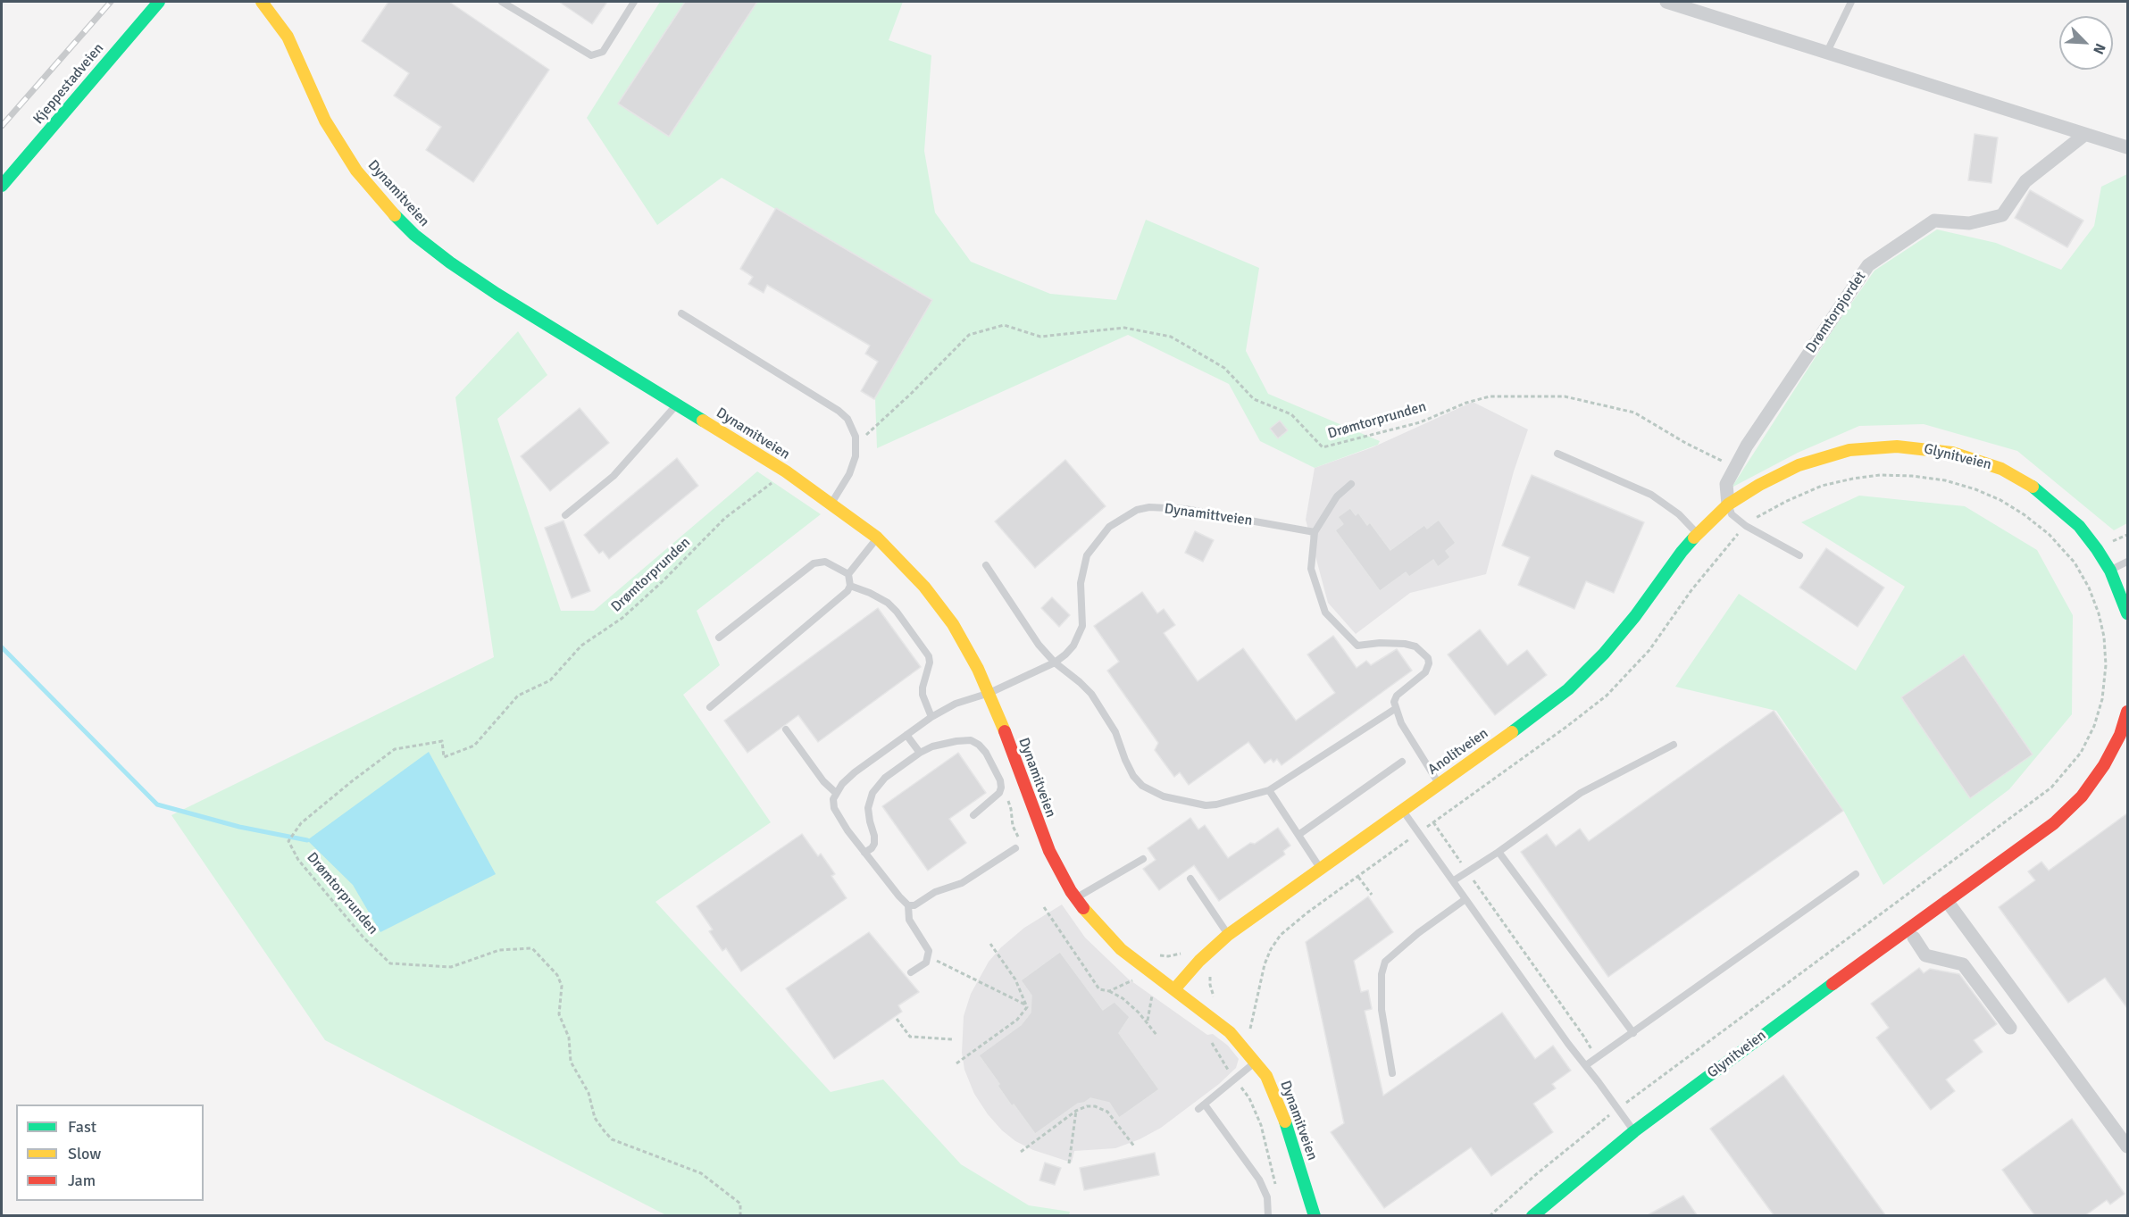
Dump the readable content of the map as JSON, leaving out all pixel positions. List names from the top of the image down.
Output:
{
  "streets": {
    "street": [
      "Kjeppestadveien",
      "Dynamitveien",
      "Drømtorpjordet",
      "Glynitveien",
      "Anolitveien"
    ],
    "lane": ["Dynamittveien"],
    "path": ["Drømtorprunden"]
  },
  "crossings": [
    ["Dynamitveien", "Drømtorprunden"],
    ["Dynamitveien", "Dynamittveien"],
    ["Dynamitveien", "Anolitveien"],
    ["Drømtorpjordet", "Drømtorprunden"],
    ["Drømtorpjordet", "Glynitveien"],
    ["Drømtorpjordet", "Anolitveien"],
    ["Glynitveien", "Anolitveien"]
  ],
  "legend": ["Fast", "Slow", "Jam"],
  "north": "bottom right"
}
